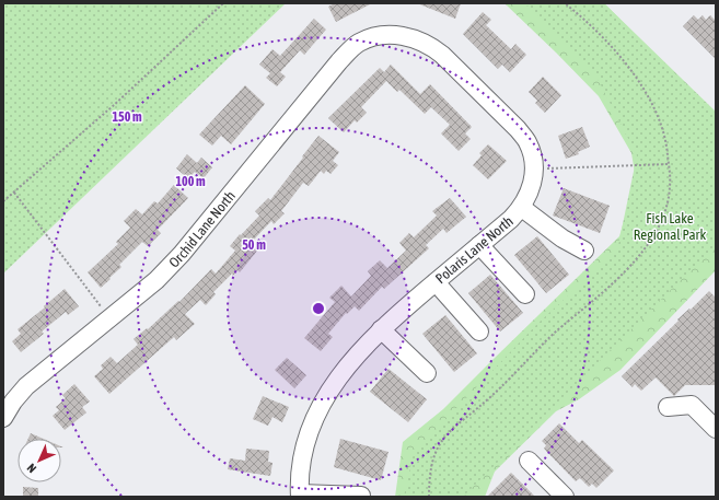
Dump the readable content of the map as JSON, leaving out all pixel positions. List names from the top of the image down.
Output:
{
  "streets": {
    "street": ["Orchid Lane North", "Polaris Lane North"]
  },
  "crossings": [
    ["Orchid Lane North", "Polaris Lane North"]
  ],
  "parks": ["Fish Lake Regional Park"],
  "north": "bottom left",
  "rings": ["150 m", "100 m", "50 m"]
}
